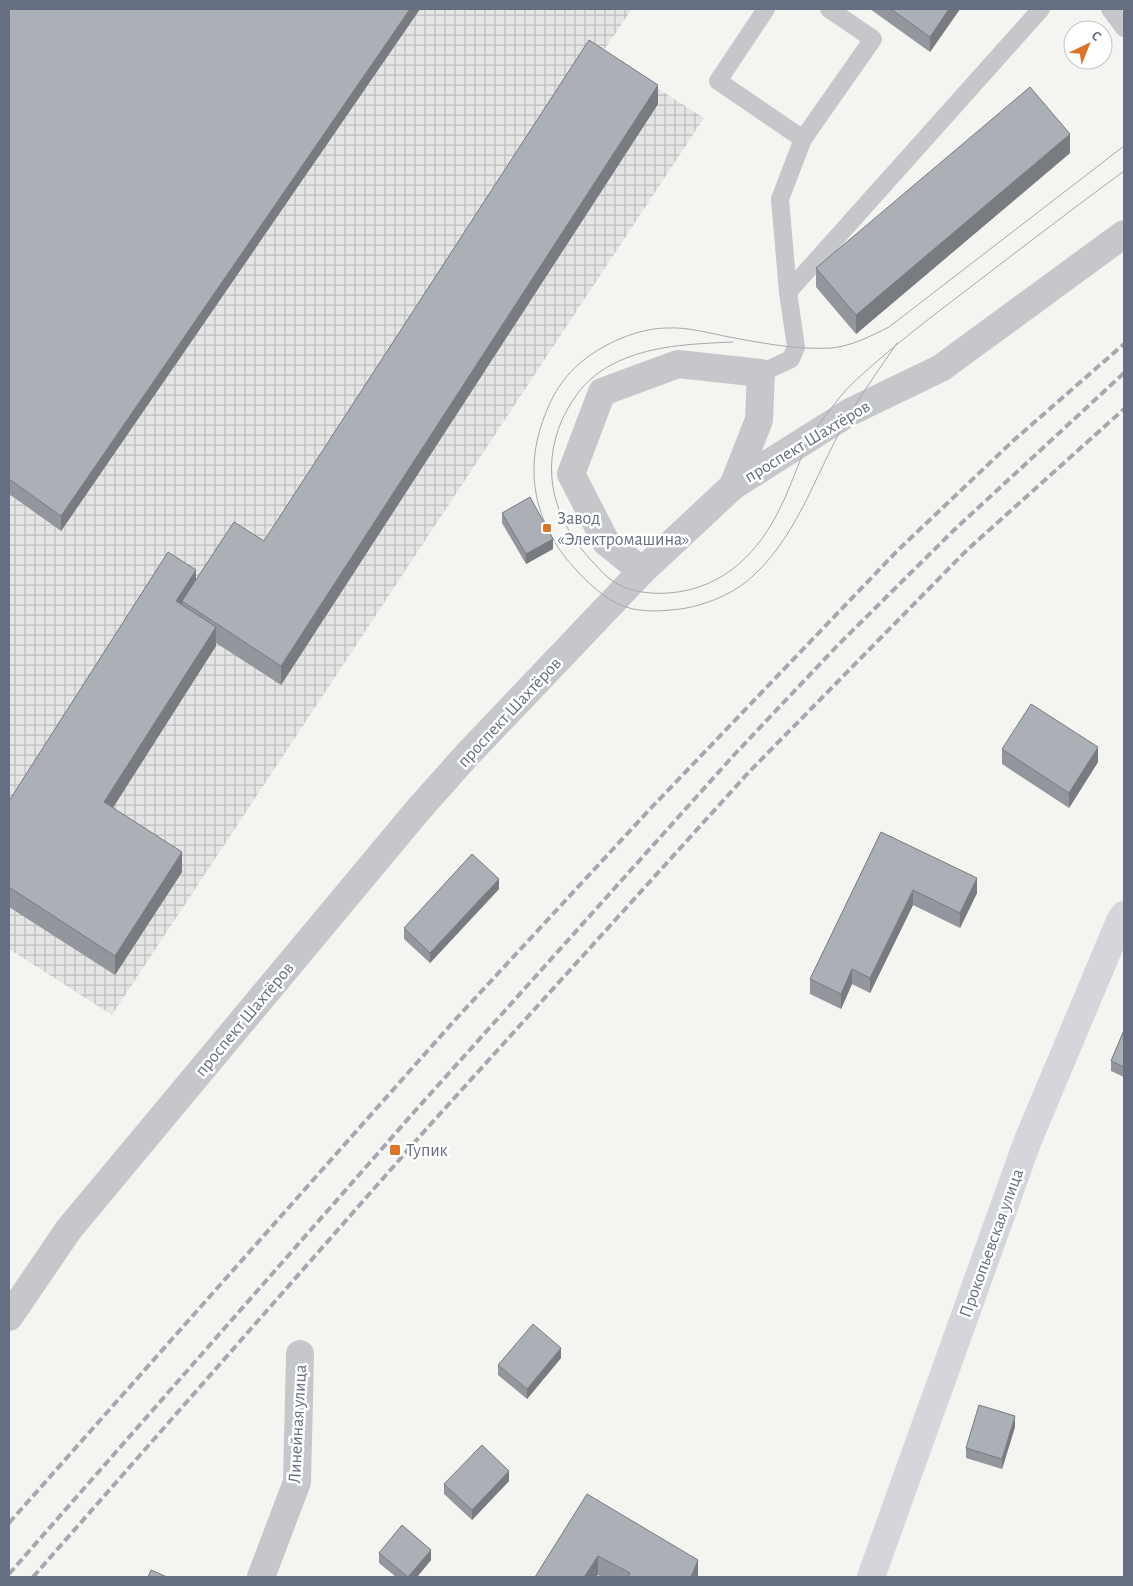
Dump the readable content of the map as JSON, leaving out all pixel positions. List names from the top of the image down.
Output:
{
  "streets": {
    "main road": ["Прокопьевская улица"],
    "street": ["проспект Шахтёров", "Линейная улица"]
  },
  "places": {
    "transit": ["Завод «Электромашина»", "Тупик"]
  },
  "north": "top right"
}
